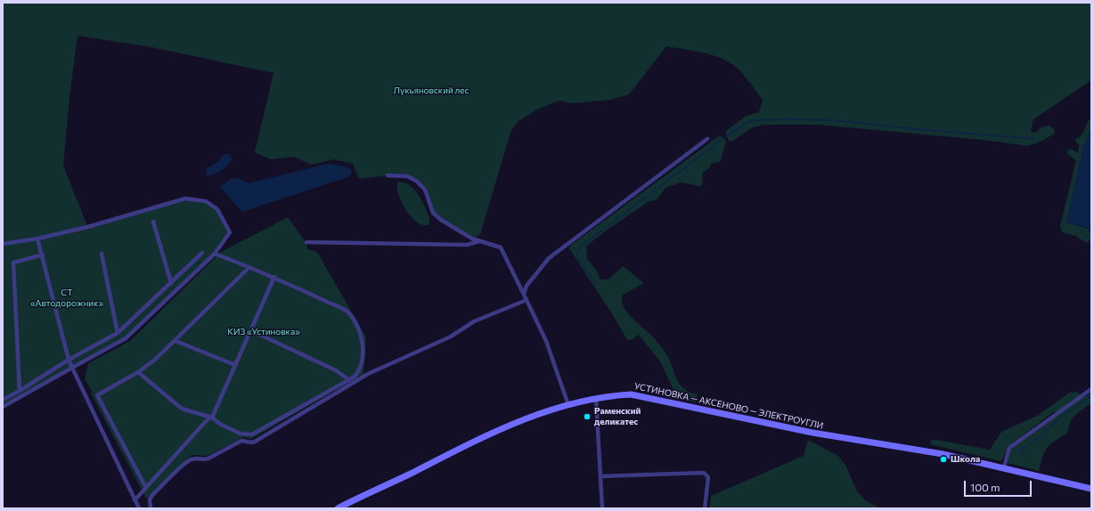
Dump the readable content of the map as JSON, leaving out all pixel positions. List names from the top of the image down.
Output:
{
  "streets": {
    "main road": ["УСТИНОВКА — АКСЕНОВО — ЭЛЕКТРОУГЛИ"]
  },
  "parks": ["Лукьяновский лес", "СТ «Автодорожник»", "КИЗ «Устиновка»"],
  "places": ["Раменский деликатес", "Школа"],
  "scale_bar": "100 m"
}
